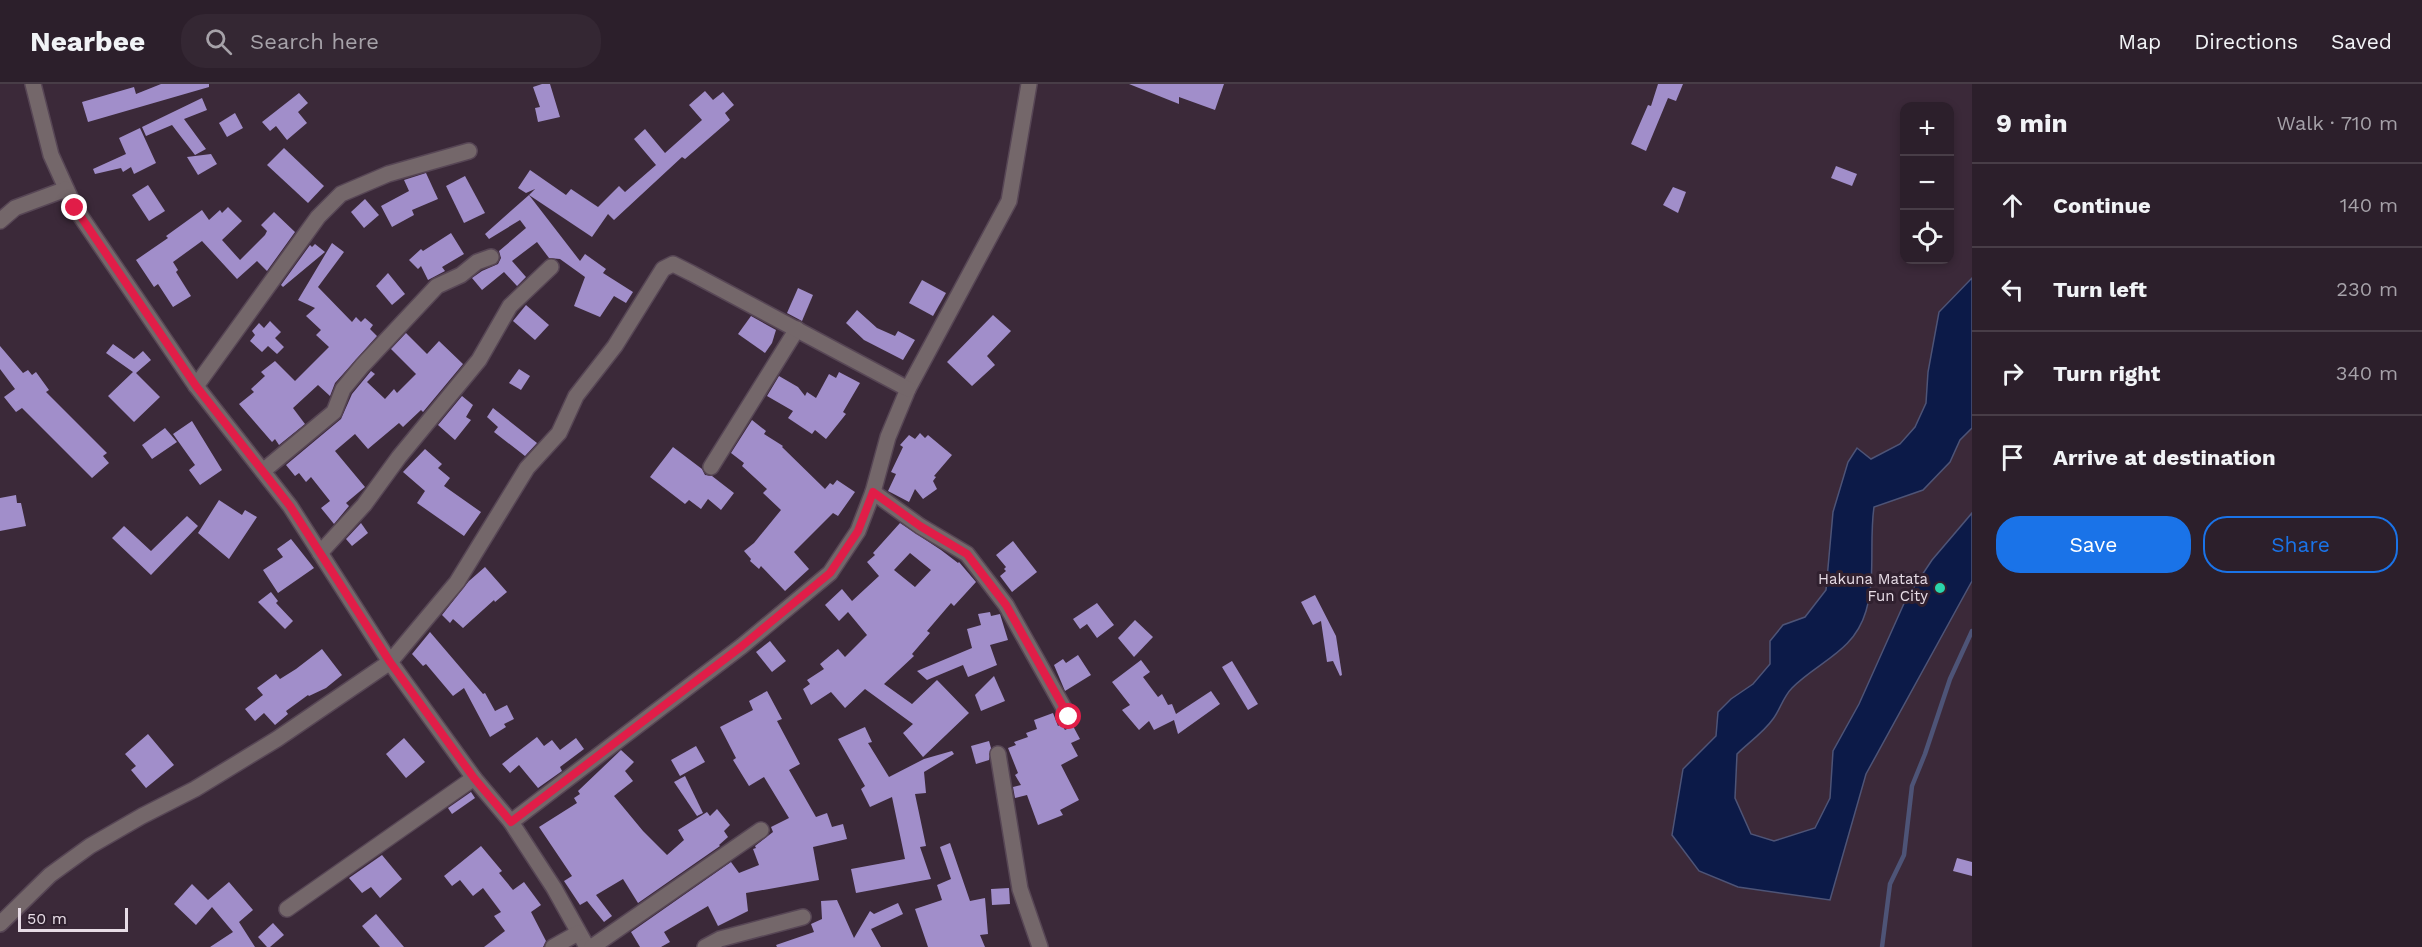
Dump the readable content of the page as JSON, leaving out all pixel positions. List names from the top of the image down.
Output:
{
  "places": ["Hakuna Matata Fun City"],
  "scale_bar": "50 m",
  "page": {
    "header": "Nearbee",
    "search": "Search here",
    "nav": ["Map", "Directions", "Saved"],
    "heading": ["9 min", "Walk · 710 m"],
    "map_buttons": ["+", "−"],
    "list": [
      ["Continue", "140 m"],
      ["Turn left", "230 m"],
      ["Turn right", "340 m"],
      "Arrive at destination"
    ],
    "buttons": ["Save", "Share"],
    "scale": "50 m"
  }
}
